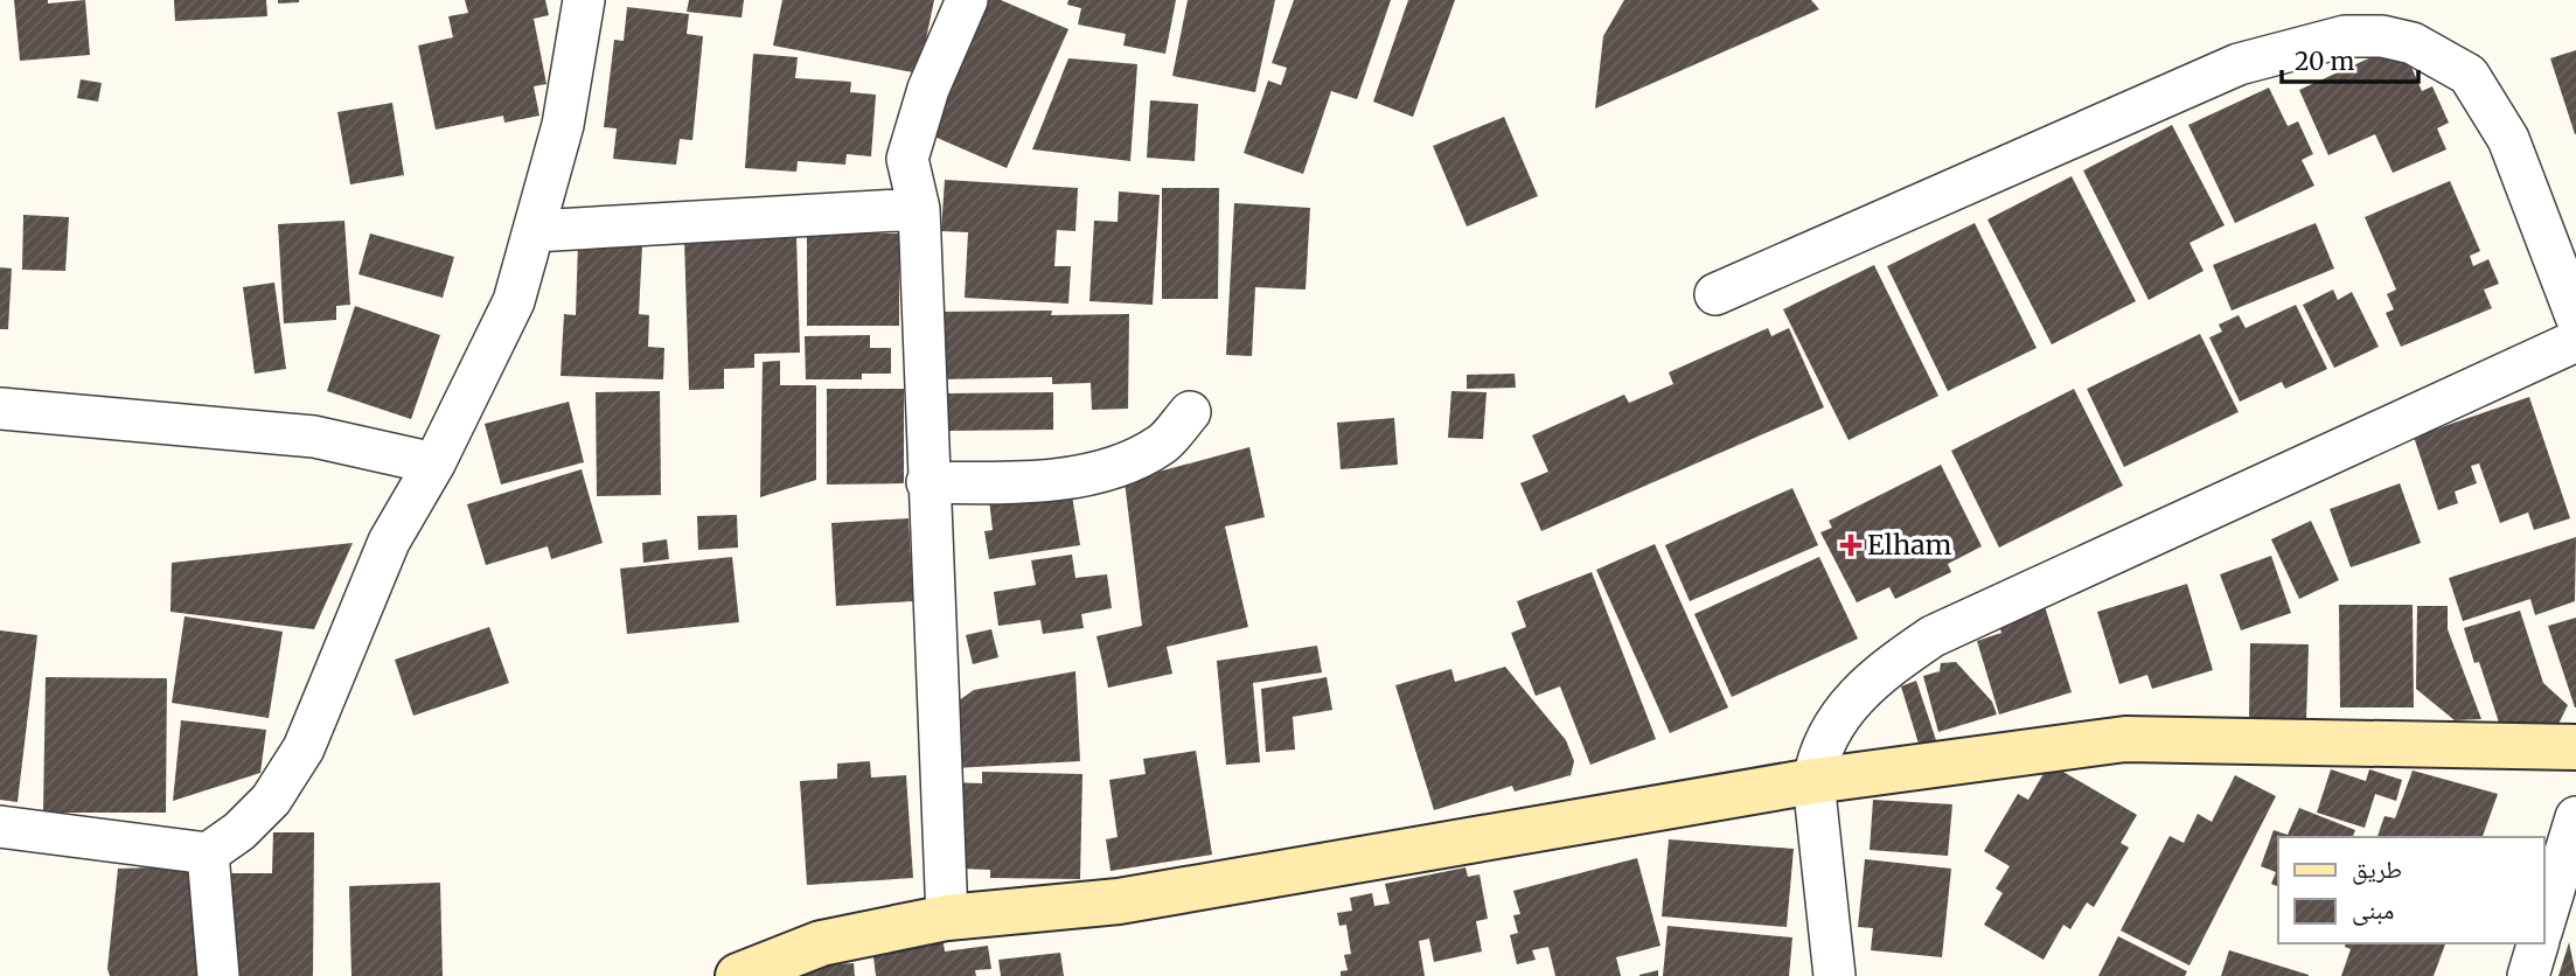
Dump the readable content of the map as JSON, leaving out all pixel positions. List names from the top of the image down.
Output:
{
  "places": {
    "health": ["Elham"]
  },
  "legend": ["طريق", "مبنى"],
  "scale_bar": "20 m"
}
